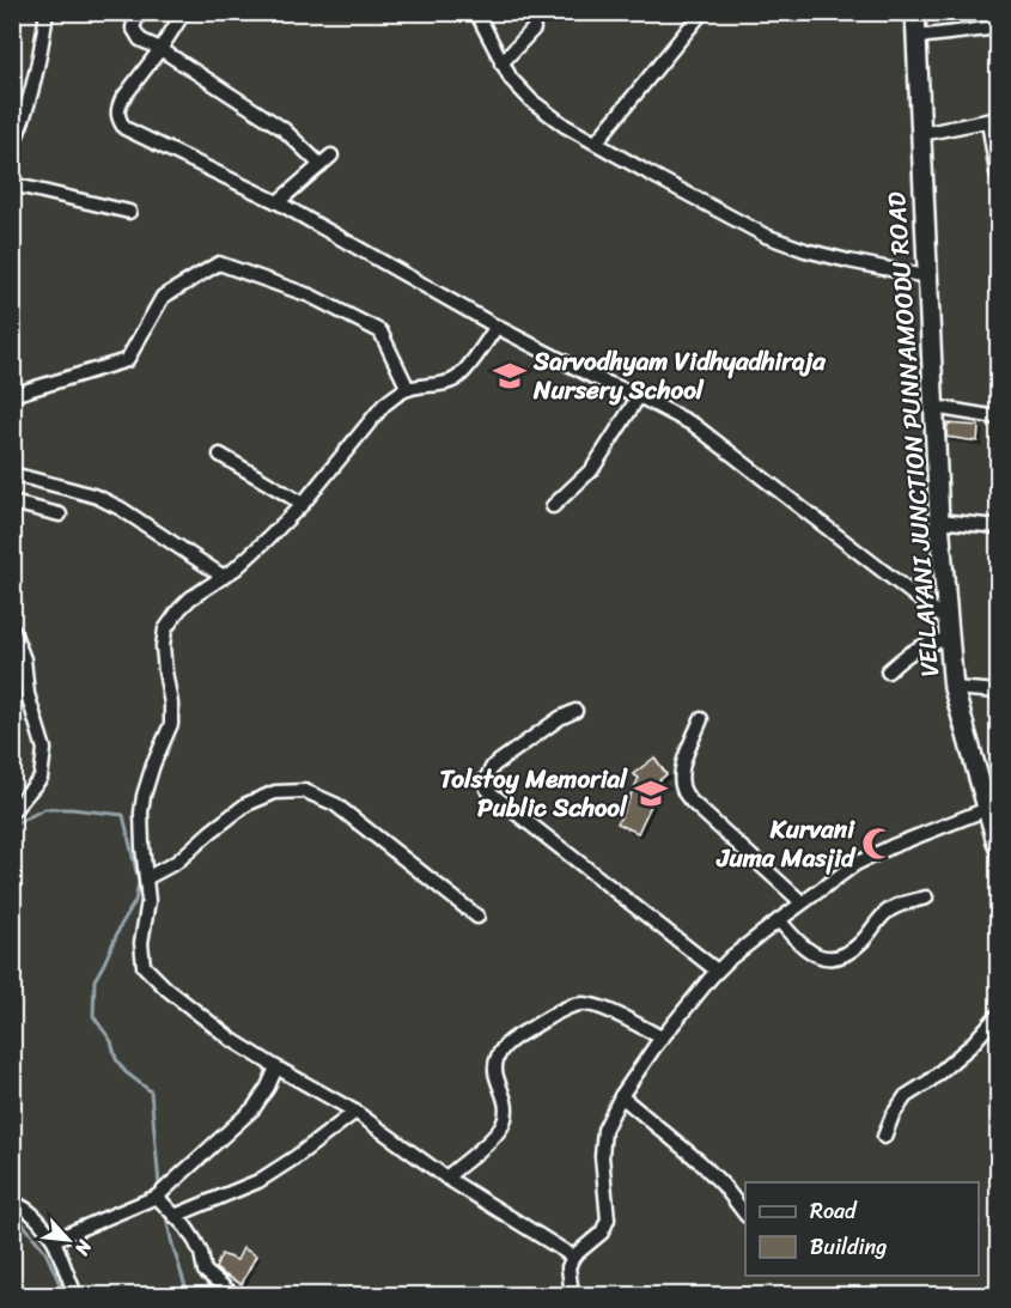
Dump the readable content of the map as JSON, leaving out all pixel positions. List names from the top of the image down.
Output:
{
  "streets": {
    "street": ["VELLAYANI JUNCTION PUNNAMOODU ROAD"]
  },
  "places": {
    "school or university": ["Sarvodhyam Vidhyadhiraja Nursery School", "Tolstoy Memorial Public School"],
    "mosque": ["Kurvani Juma Masjid"]
  },
  "legend": ["Road", "Building"],
  "north": "bottom right"
}
